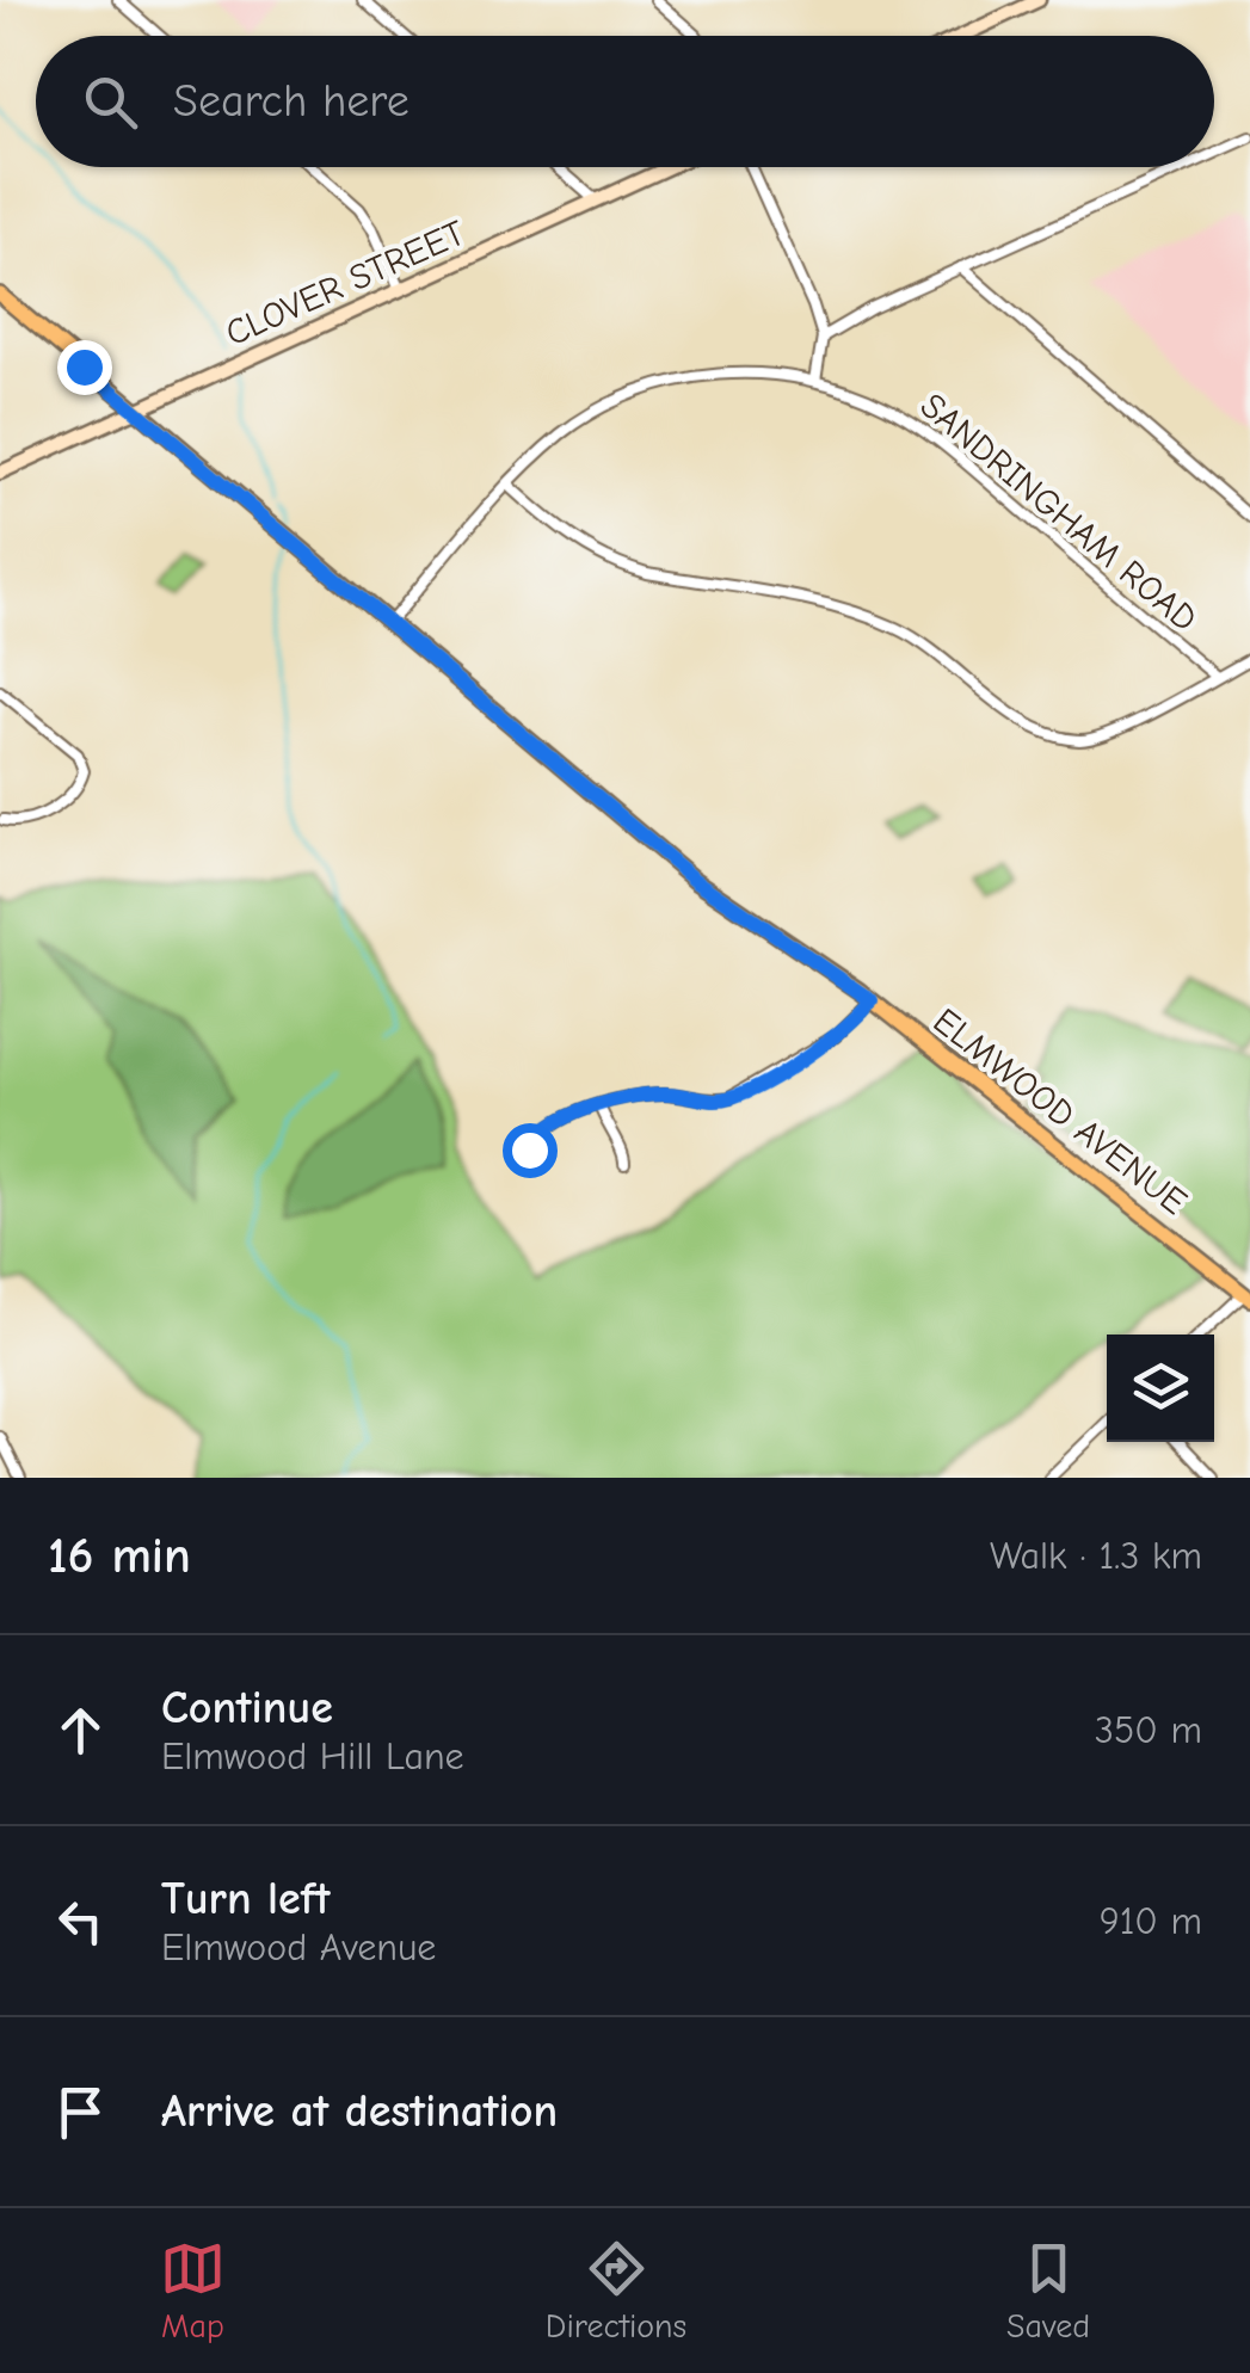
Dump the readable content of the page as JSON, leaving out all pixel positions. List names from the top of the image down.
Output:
{
  "streets": {
    "main road": ["CLOVER STREET", "ELMWOOD AVENUE"],
    "street": ["SANDRINGHAM ROAD"]
  },
  "crossings": [
    ["CLOVER STREET", "ELMWOOD AVENUE"],
    ["SANDRINGHAM ROAD", "ELMWOOD AVENUE"]
  ],
  "page": {
    "search": "Search here",
    "heading": ["16 min", "Walk · 1.3 km"],
    "list": [
      ["Continue", "Elmwood Hill Lane", "350 m"],
      ["Turn left", "Elmwood Avenue", "910 m"],
      "Arrive at destination"
    ],
    "nav": ["Map", "Directions", "Saved"]
  }
}
